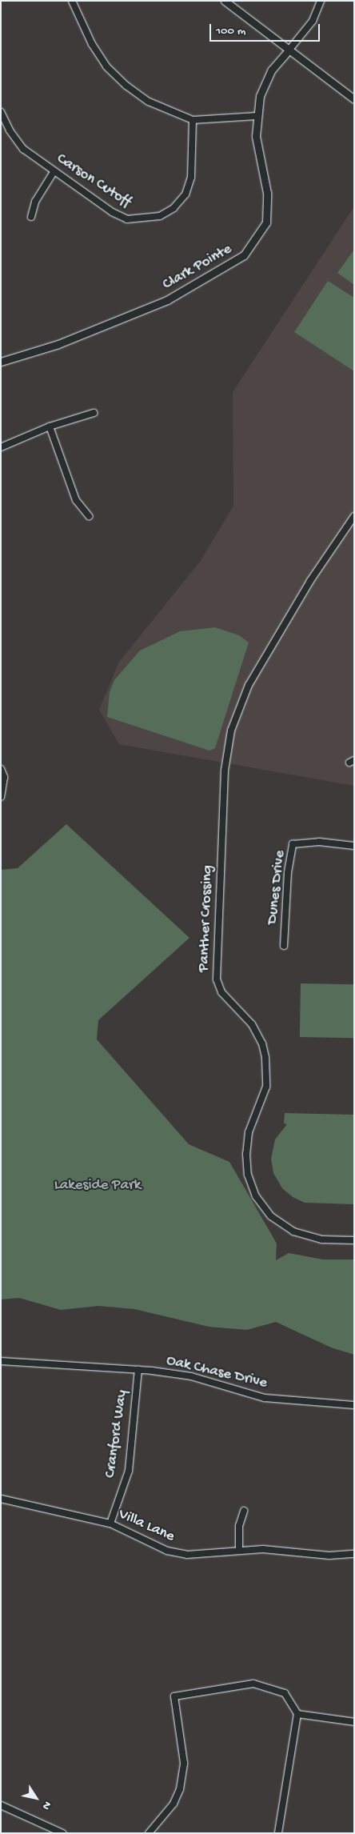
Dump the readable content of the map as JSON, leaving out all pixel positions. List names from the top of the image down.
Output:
{
  "streets": {
    "street": [
      "Carson Cutoff",
      "Clark Pointe",
      "Dunes Drive",
      "Panther Crossing",
      "Oak Chase Drive",
      "Cranford Way",
      "Villa Lane"
    ]
  },
  "crossings": [
    ["Oak Chase Drive", "Cranford Way"],
    ["Cranford Way", "Villa Lane"]
  ],
  "parks": ["Lakeside Park"],
  "scale_bar": "100 m",
  "north": "bottom right"
}
